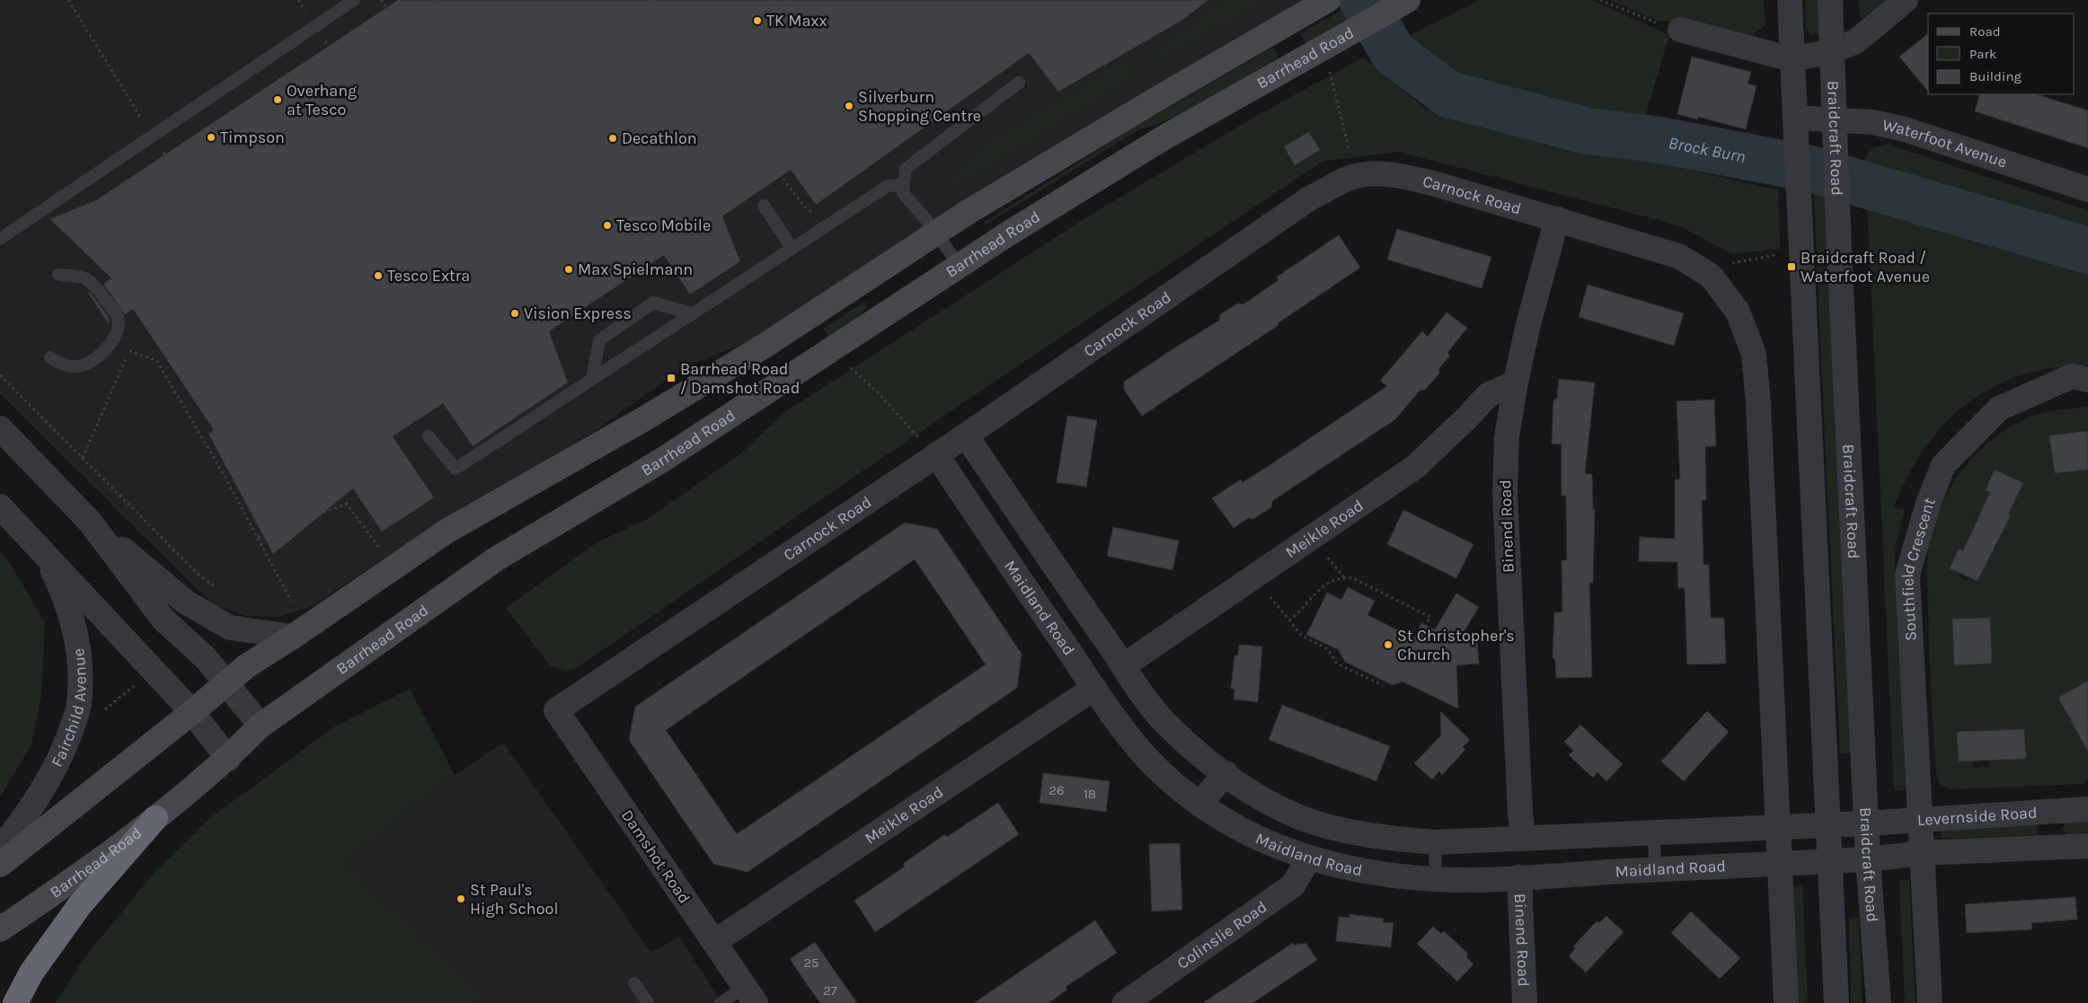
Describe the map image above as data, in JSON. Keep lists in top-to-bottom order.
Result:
{
  "streets": {
    "main road": ["Barrhead Road"],
    "street": [
      "Braidcraft Road",
      "Waterfoot Avenue",
      "Carnock Road",
      "Binend Road",
      "Meikle Road",
      "Southfield Crescent",
      "Maidland Road",
      "Fairchild Avenue",
      "Levernside Road",
      "Damshot Road",
      "Colinslie Road"
    ]
  },
  "crossings": [
    ["Barrhead Road", "Fairchild Avenue"],
    ["Braidcraft Road", "Waterfoot Avenue"],
    ["Braidcraft Road", "Maidland Road"],
    ["Braidcraft Road", "Levernside Road"],
    ["Carnock Road", "Binend Road"],
    ["Carnock Road", "Maidland Road"],
    ["Carnock Road", "Damshot Road"],
    ["Binend Road", "Meikle Road"],
    ["Binend Road", "Maidland Road"],
    ["Meikle Road", "Maidland Road"],
    ["Meikle Road", "Damshot Road"],
    ["Southfield Crescent", "Levernside Road"],
    ["Maidland Road", "Levernside Road"],
    ["Maidland Road", "Colinslie Road"]
  ],
  "water": ["Brock Burn"],
  "places": {
    "other": [
      "TK Maxx",
      "Overhang at Tesco",
      "Silverburn Shopping Centre",
      "Timpson",
      "Decathlon",
      "Tesco Mobile",
      "Max Spielmann",
      "Tesco Extra",
      "Vision Express",
      "St Christopher's Church",
      "St Paul's High School"
    ],
    "transit": ["Braidcraft Road / Waterfoot Avenue", "Barrhead Road / Damshot Road"]
  },
  "house_numbers": [
    "26",
    "18",
    "25",
    "27"
  ],
  "legend": ["Road", "Park", "Building"]
}
